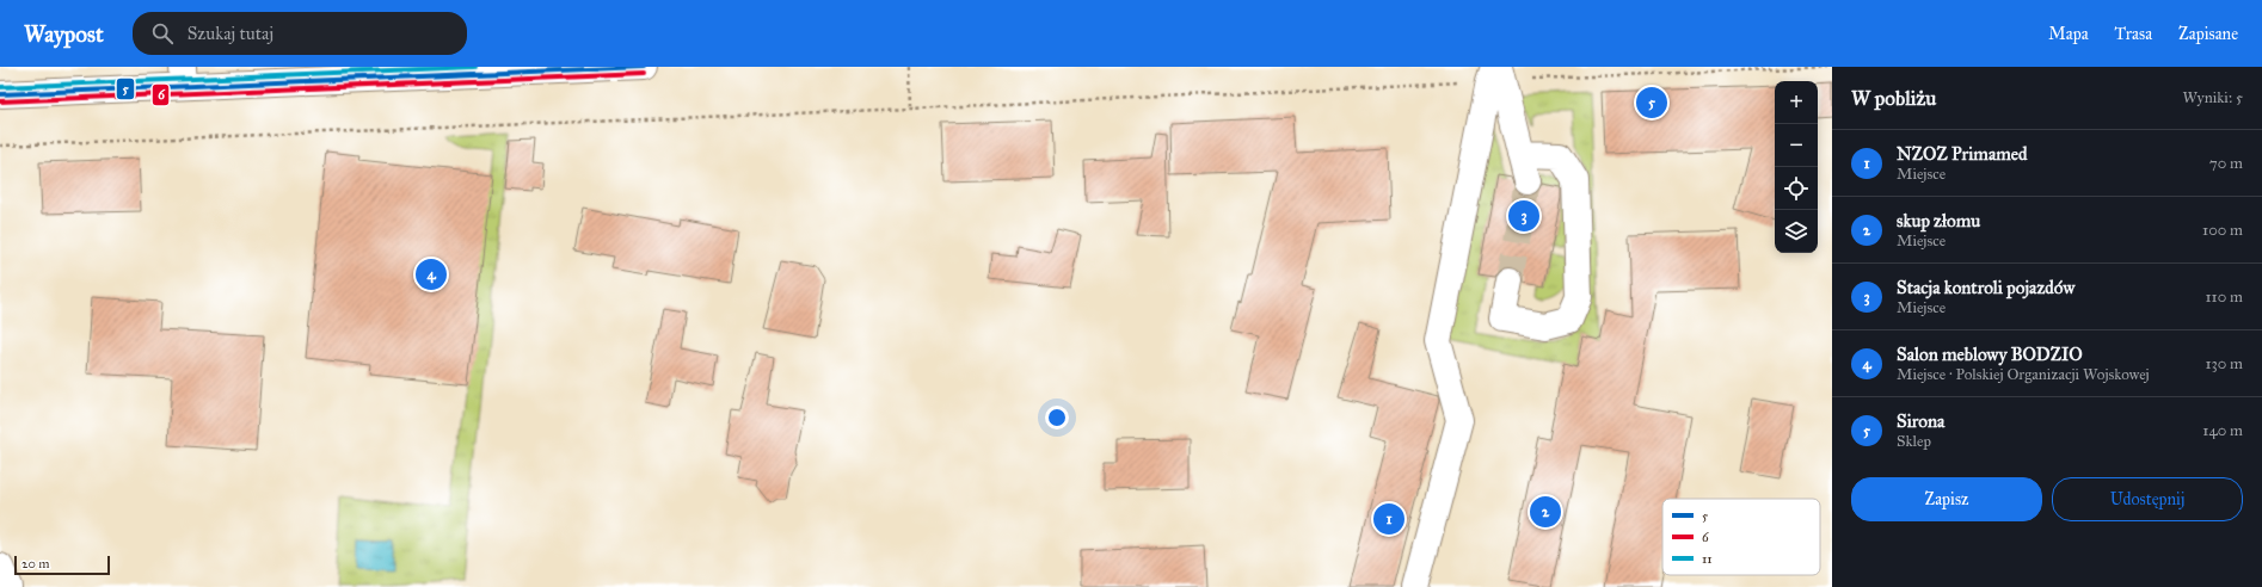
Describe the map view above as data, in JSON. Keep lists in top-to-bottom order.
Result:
{
  "lines": ["transit line 5", "transit line 11", "transit line 6"],
  "legend": ["5", "6", "11"],
  "scale_bar": "20 m",
  "page": {
    "header": "Waypost",
    "search": "Szukaj tutaj",
    "nav": ["Mapa", "Trasa", "Zapisane"],
    "heading": ["W pobliżu", "Wyniki: 5"],
    "map_buttons": ["+", "−"],
    "pins": [
      "5",
      "3",
      "4",
      "2",
      "1"
    ],
    "list": [
      {
        "mark": "1",
        "name": "NZOZ Primamed",
        "note": "Miejsce",
        "value": "70 m"
      },
      {
        "mark": "2",
        "name": "skup złomu",
        "note": "Miejsce",
        "value": "100 m"
      },
      {
        "mark": "3",
        "name": "Stacja kontroli pojazdów",
        "note": "Miejsce",
        "value": "110 m"
      },
      {
        "mark": "4",
        "name": "Salon meblowy BODZIO",
        "note": "Miejsce · Polskiej Organizacji Wojskowej",
        "value": "130 m"
      },
      {
        "mark": "5",
        "name": "Sirona",
        "note": "Sklep",
        "value": "140 m"
      }
    ],
    "buttons": ["Zapisz", "Udostępnij"],
    "scale": "20 m"
  }
}
